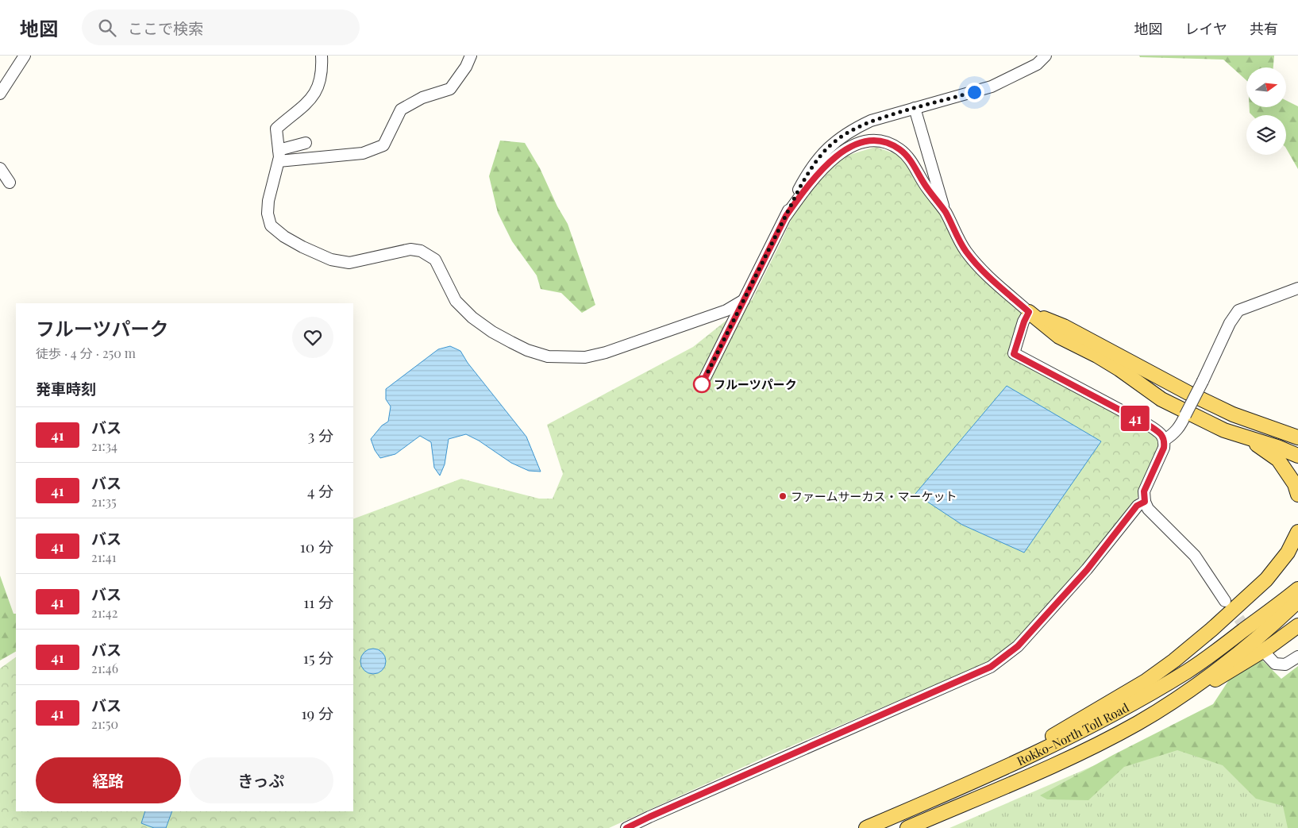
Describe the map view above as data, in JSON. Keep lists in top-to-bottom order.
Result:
{
  "streets": {
    "main road": ["Rokko-North Toll Road"]
  },
  "places": ["フルーツパーク", "ファームサーカス・マーケット"],
  "lines": ["bus line 41"],
  "north": "right",
  "page": {
    "header": "地図",
    "search": "ここで検索",
    "nav": ["地図", "レイヤ", "共有"],
    "on_map": "41",
    "heading": [
      ["フルーツパーク", "徒歩 · 4 分 · 250 m"],
      "発車時刻"
    ],
    "list": [
      {
        "mark": "41",
        "name": "バス",
        "note": "21:34",
        "value": "3 分"
      },
      {
        "mark": "41",
        "name": "バス",
        "note": "21:35",
        "value": "4 分"
      },
      {
        "mark": "41",
        "name": "バス",
        "note": "21:41",
        "value": "10 分"
      },
      {
        "mark": "41",
        "name": "バス",
        "note": "21:42",
        "value": "11 分"
      },
      {
        "mark": "41",
        "name": "バス",
        "note": "21:46",
        "value": "15 分"
      },
      {
        "mark": "41",
        "name": "バス",
        "note": "21:50",
        "value": "19 分"
      }
    ],
    "buttons": ["経路", "きっぷ"]
  }
}
